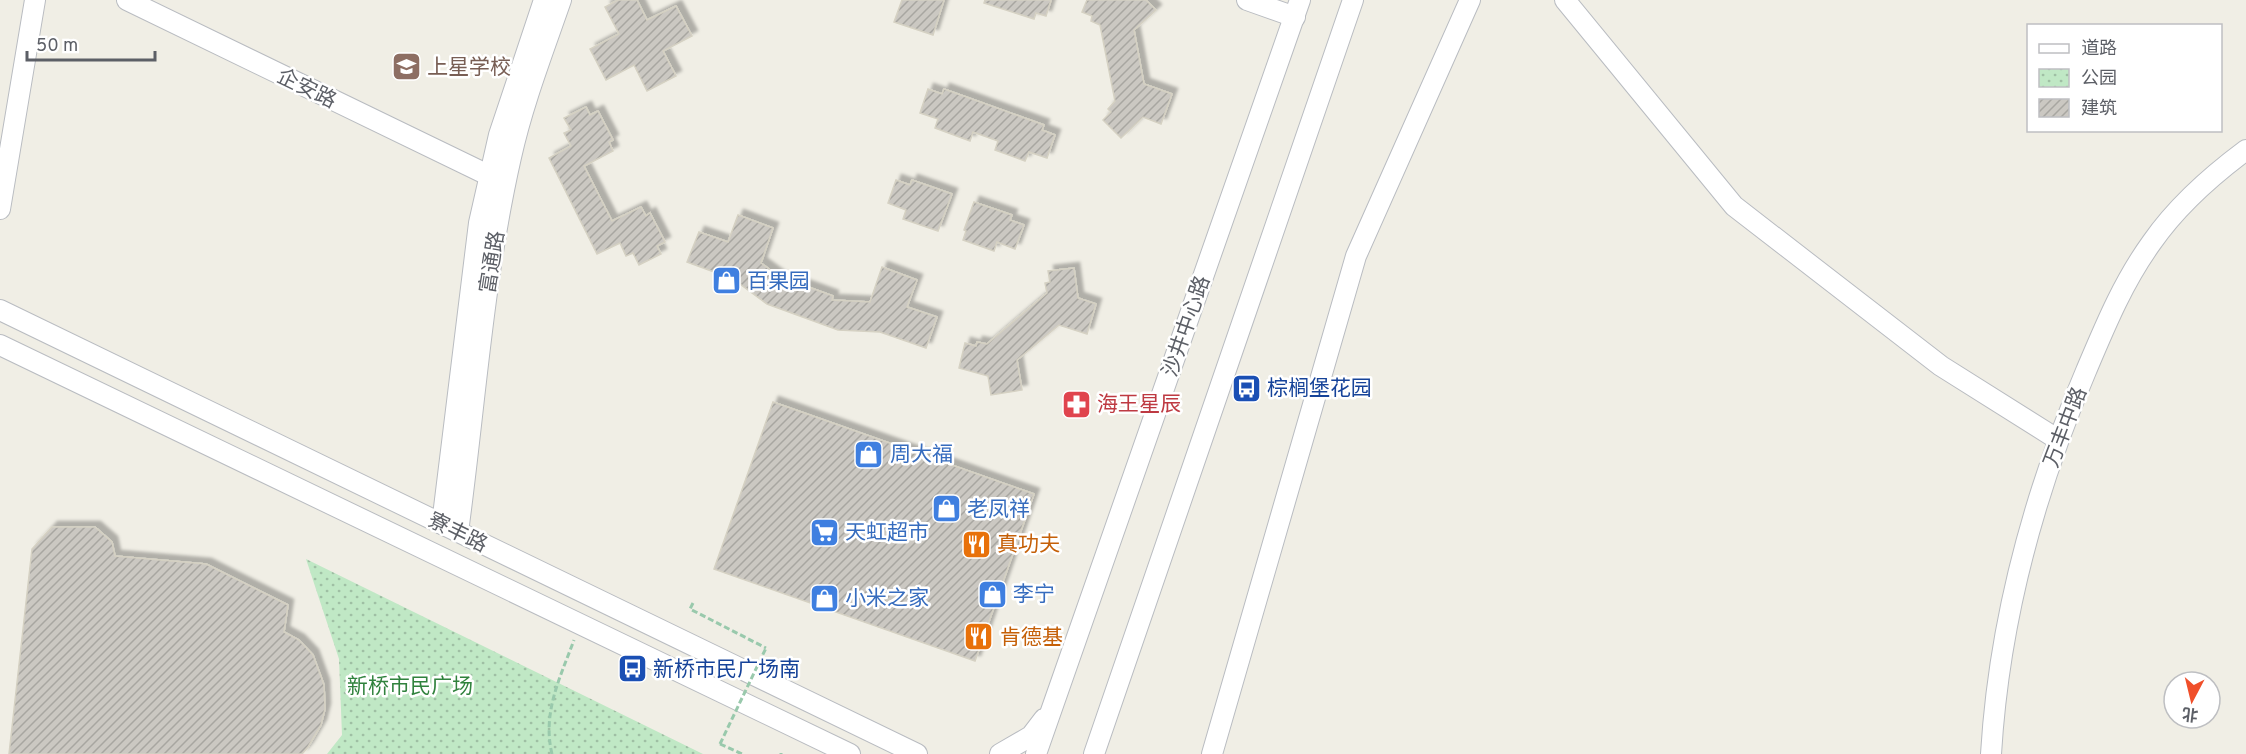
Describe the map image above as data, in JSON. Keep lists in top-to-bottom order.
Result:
{
  "streets": {
    "street": [
      "企安路",
      "富通路",
      "沙井中心路",
      "万丰中路",
      "寮丰路"
    ]
  },
  "crossings": [
    ["企安路", "富通路"],
    ["富通路", "寮丰路"]
  ],
  "parks": ["新桥市民广场"],
  "places": {
    "school or university": ["上星学校"],
    "shop": [
      "百果园",
      "周大福",
      "老凤祥",
      "李宁",
      "小米之家"
    ],
    "bus stop": ["棕榈堡花园", "新桥市民广场南"],
    "pharmacy": ["海王星辰"],
    "supermarket": ["天虹超市"],
    "restaurant": ["真功夫", "肯德基"]
  },
  "legend": ["道路", "公园", "建筑"],
  "scale_bar": "50 m",
  "north": "bottom"
}
